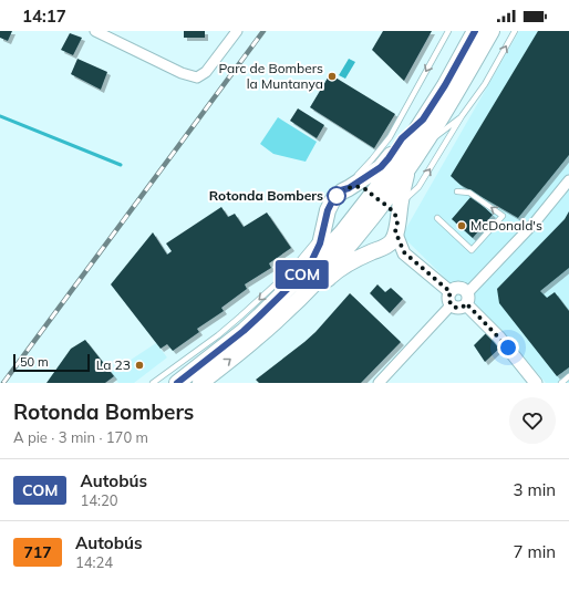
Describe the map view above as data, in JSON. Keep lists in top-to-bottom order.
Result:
{
  "places": [
    "Parc de Bombers la Muntanya",
    "Rotonda Bombers",
    "McDonald's",
    "La 23"
  ],
  "lines": ["bus line COM"],
  "scale_bar": "50 m",
  "page": {
    "status": "14:17",
    "on_map": "COM",
    "scale": "50 m",
    "heading": ["Rotonda Bombers", "A pie · 3 min · 170 m"],
    "list": [
      {
        "mark": "COM",
        "name": "Autobús",
        "note": "14:20",
        "value": "3 min"
      },
      {
        "mark": "717",
        "name": "Autobús",
        "note": "14:24",
        "value": "7 min"
      }
    ]
  }
}
